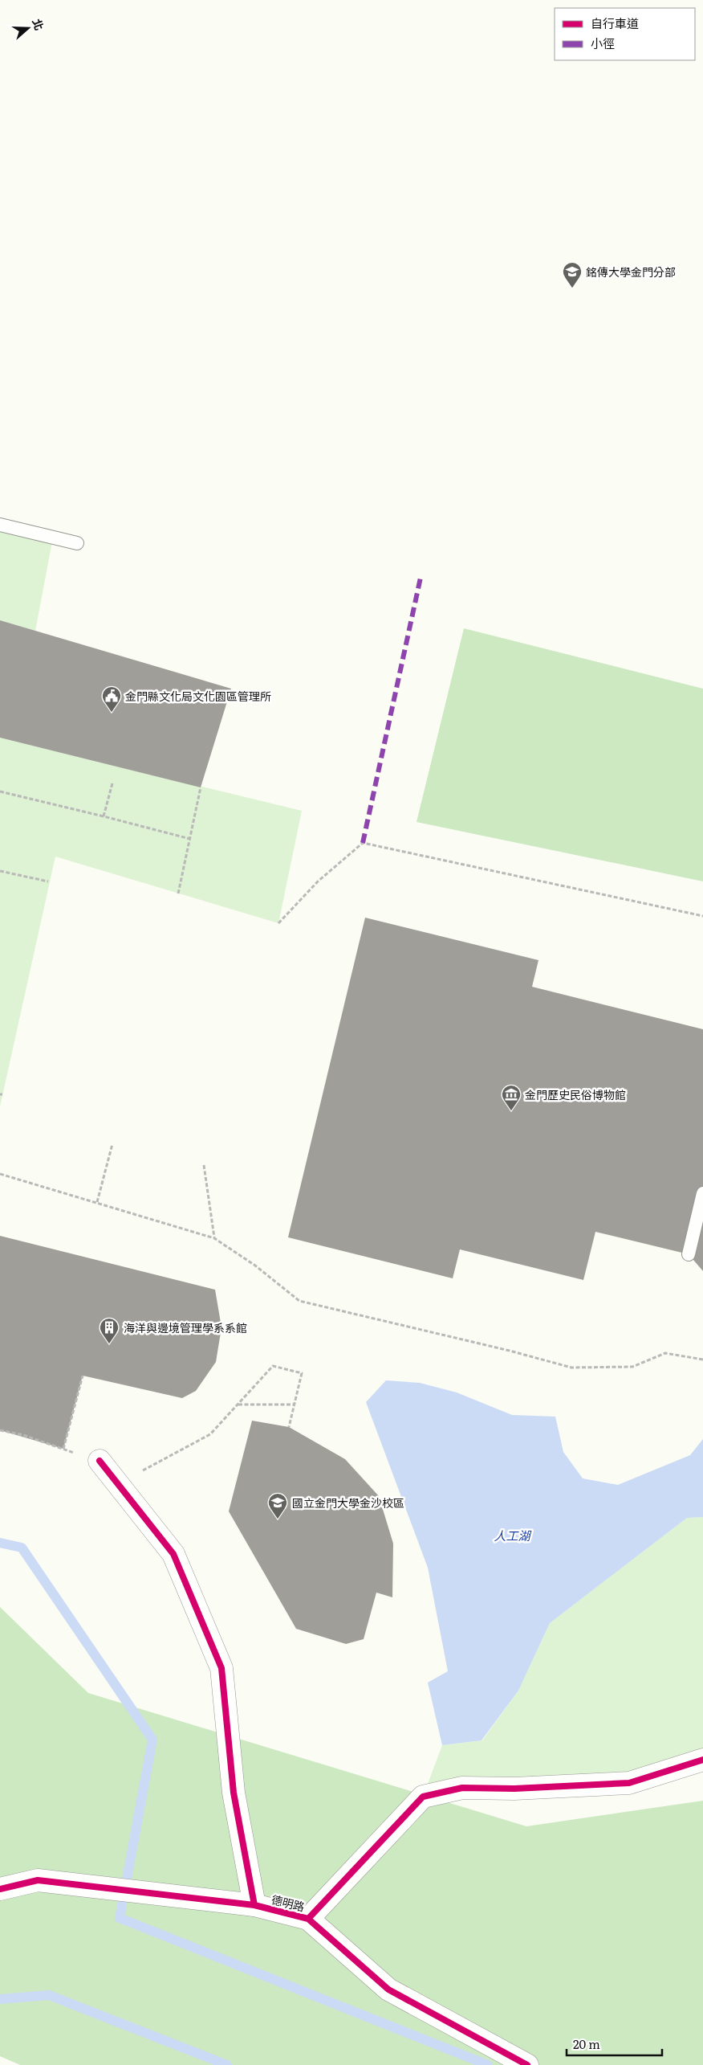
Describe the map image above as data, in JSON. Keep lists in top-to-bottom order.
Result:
{
  "streets": {
    "street": ["德明路"]
  },
  "water": ["人工湖"],
  "places": {
    "school or university": ["銘傳大學金門分部", "國立金門大學金沙校區"],
    "public building": ["金門縣文化局文化園區管理所"],
    "museum": ["金門歷史民俗博物館"],
    "building": ["海洋與邊境管理學系系館"]
  },
  "legend": ["自行車道", "小徑"],
  "scale_bar": "20 m",
  "north": "right"
}
